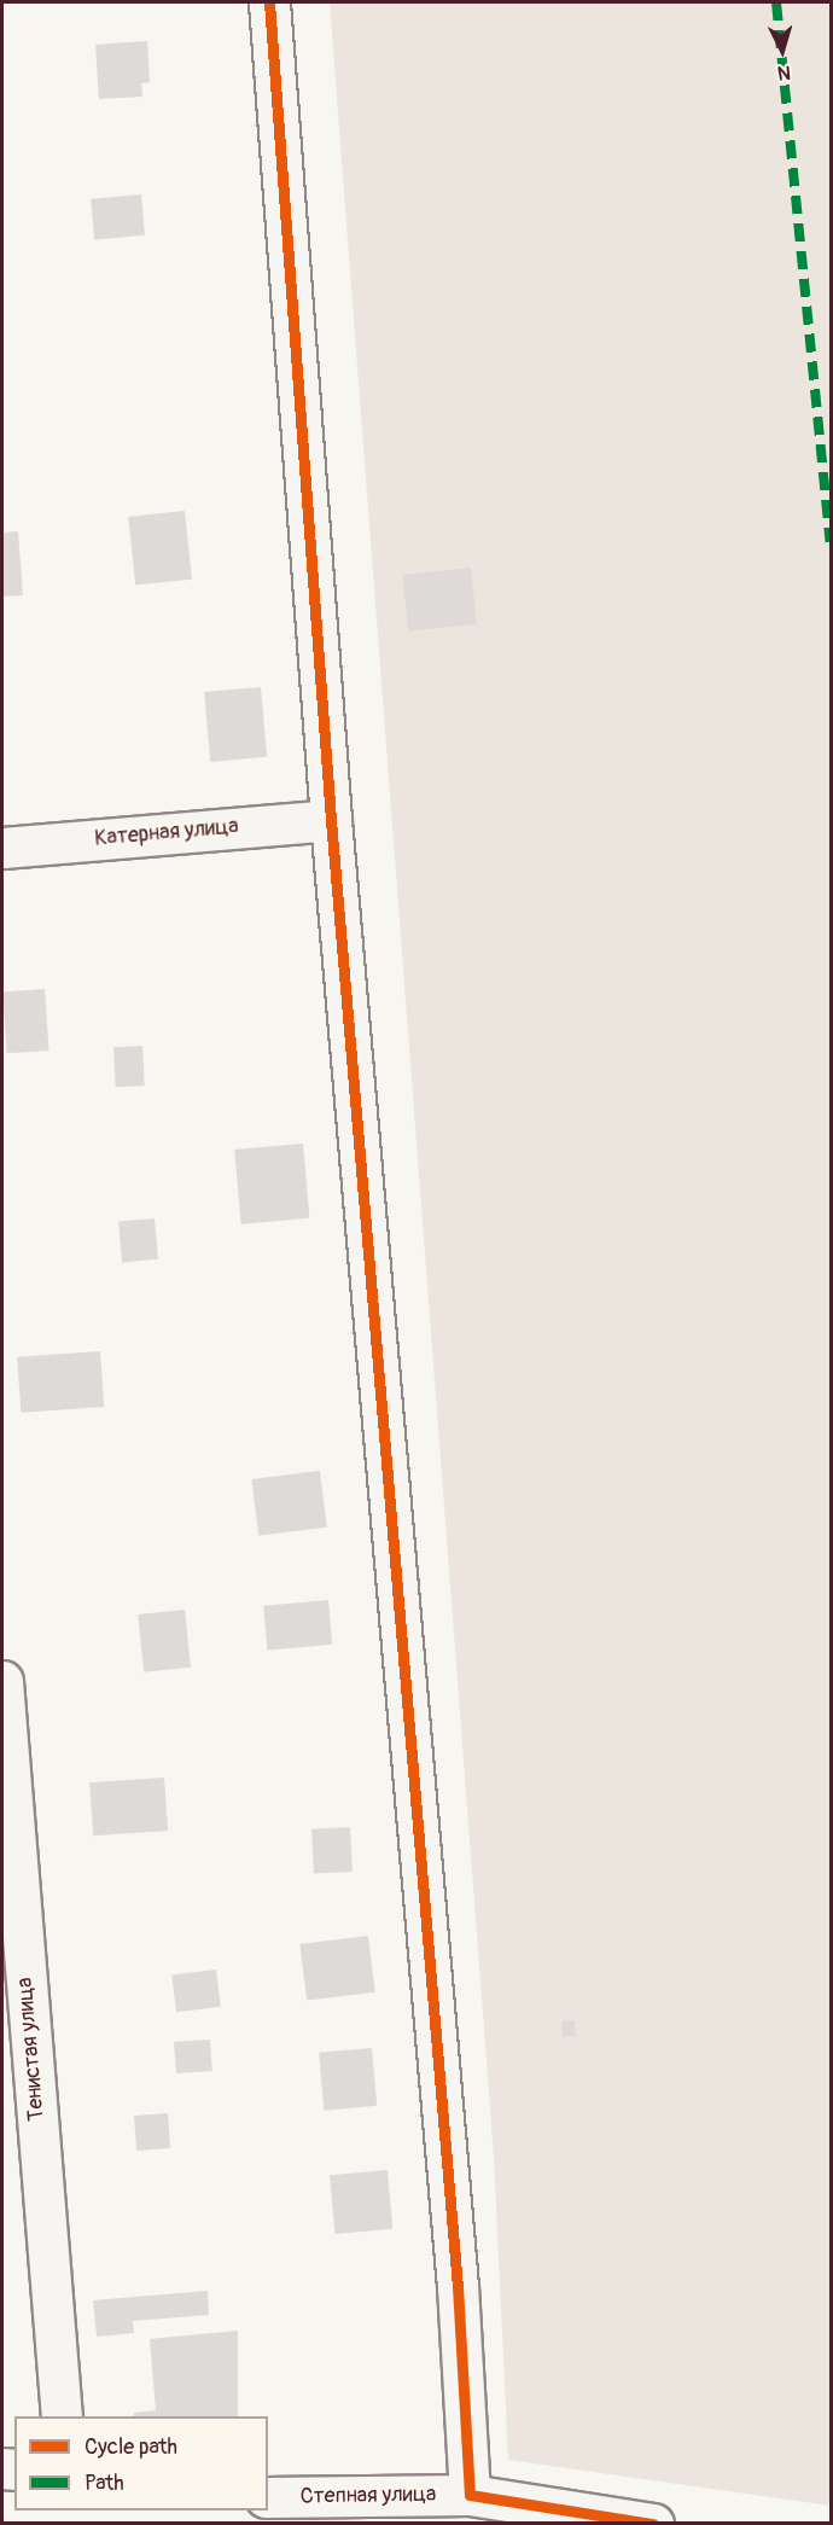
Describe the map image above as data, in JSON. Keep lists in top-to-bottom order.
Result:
{
  "streets": {
    "street": ["Катерная улица", "Тенистая улица", "Степная улица"]
  },
  "legend": ["Cycle path", "Path"],
  "north": "bottom"
}
